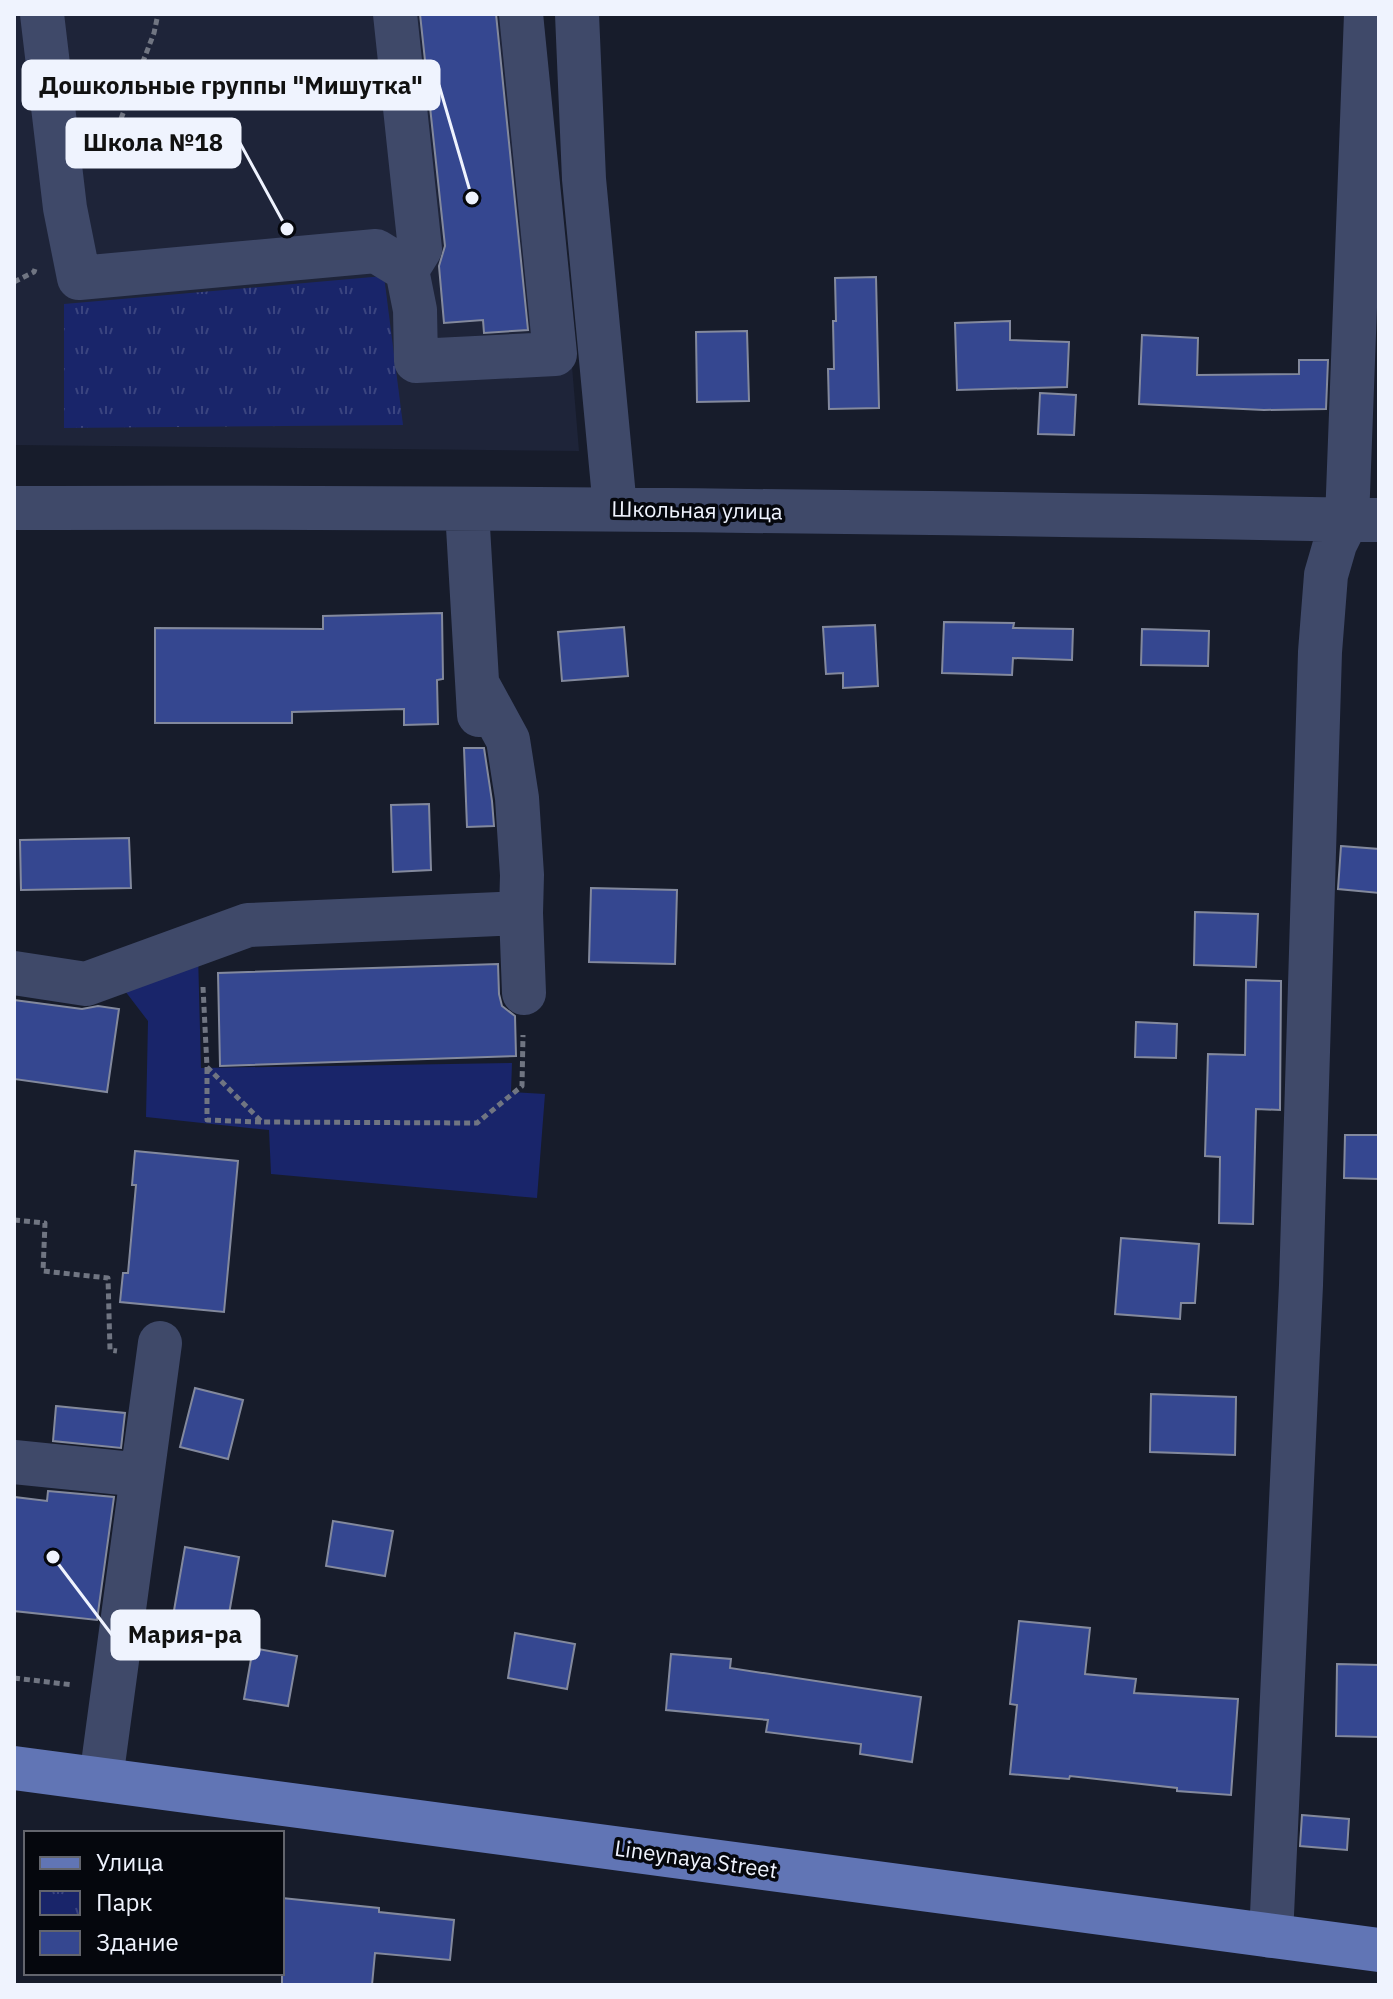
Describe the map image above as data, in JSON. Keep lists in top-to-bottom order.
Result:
{
  "streets": {
    "main road": ["Lineynaya Street"],
    "street": ["Школьная улица"]
  },
  "places": ["Дошкольные группы \"Мишутка\"", "Школа №18", "Мария-ра"],
  "legend": ["Улица", "Парк", "Здание"]
}
